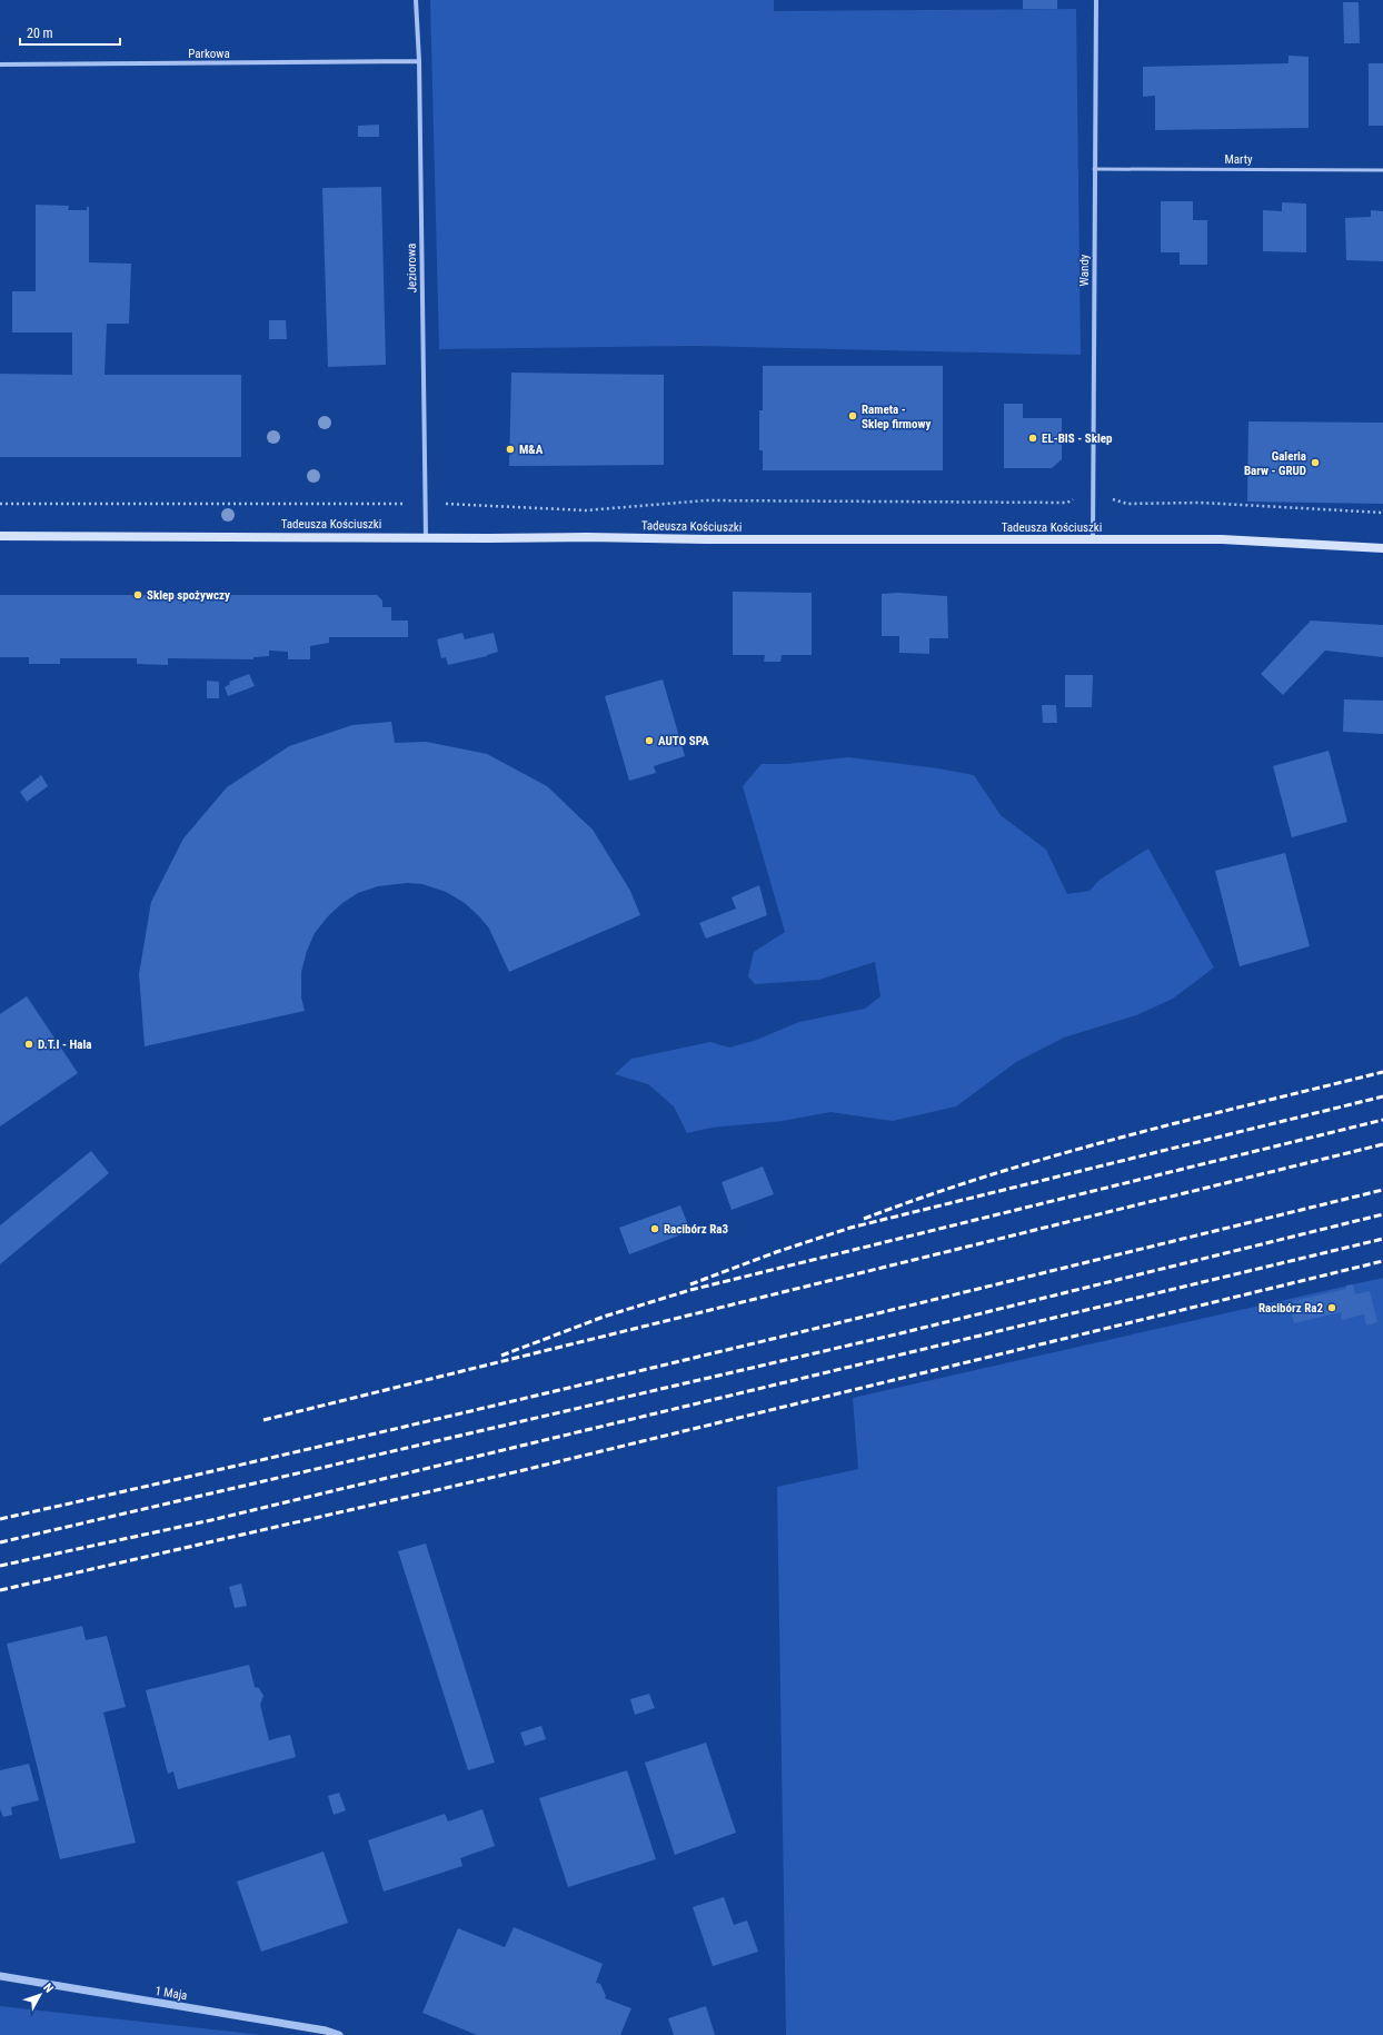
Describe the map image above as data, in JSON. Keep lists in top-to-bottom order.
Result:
{
  "streets": {
    "main road": ["Tadeusza Kościuszki"],
    "street": [
      "Parkowa",
      "Jeziorowa",
      "Wandy",
      "1 Maja"
    ],
    "lane": ["Marty"]
  },
  "crossings": [
    ["Parkowa", "Jeziorowa"],
    ["Marty", "Wandy"],
    ["Jeziorowa", "Tadeusza Kościuszki"],
    ["Wandy", "Tadeusza Kościuszki"]
  ],
  "places": [
    "Rameta - Sklep firmowy",
    "EL-BIS - Sklep",
    "M&A",
    "Galeria Barw - GRUD",
    "Sklep spożywczy",
    "AUTO SPA",
    "D.T.I - Hala",
    "Racibórz Ra3",
    "Racibórz Ra2"
  ],
  "scale_bar": "20 m",
  "north": "top right"
}
